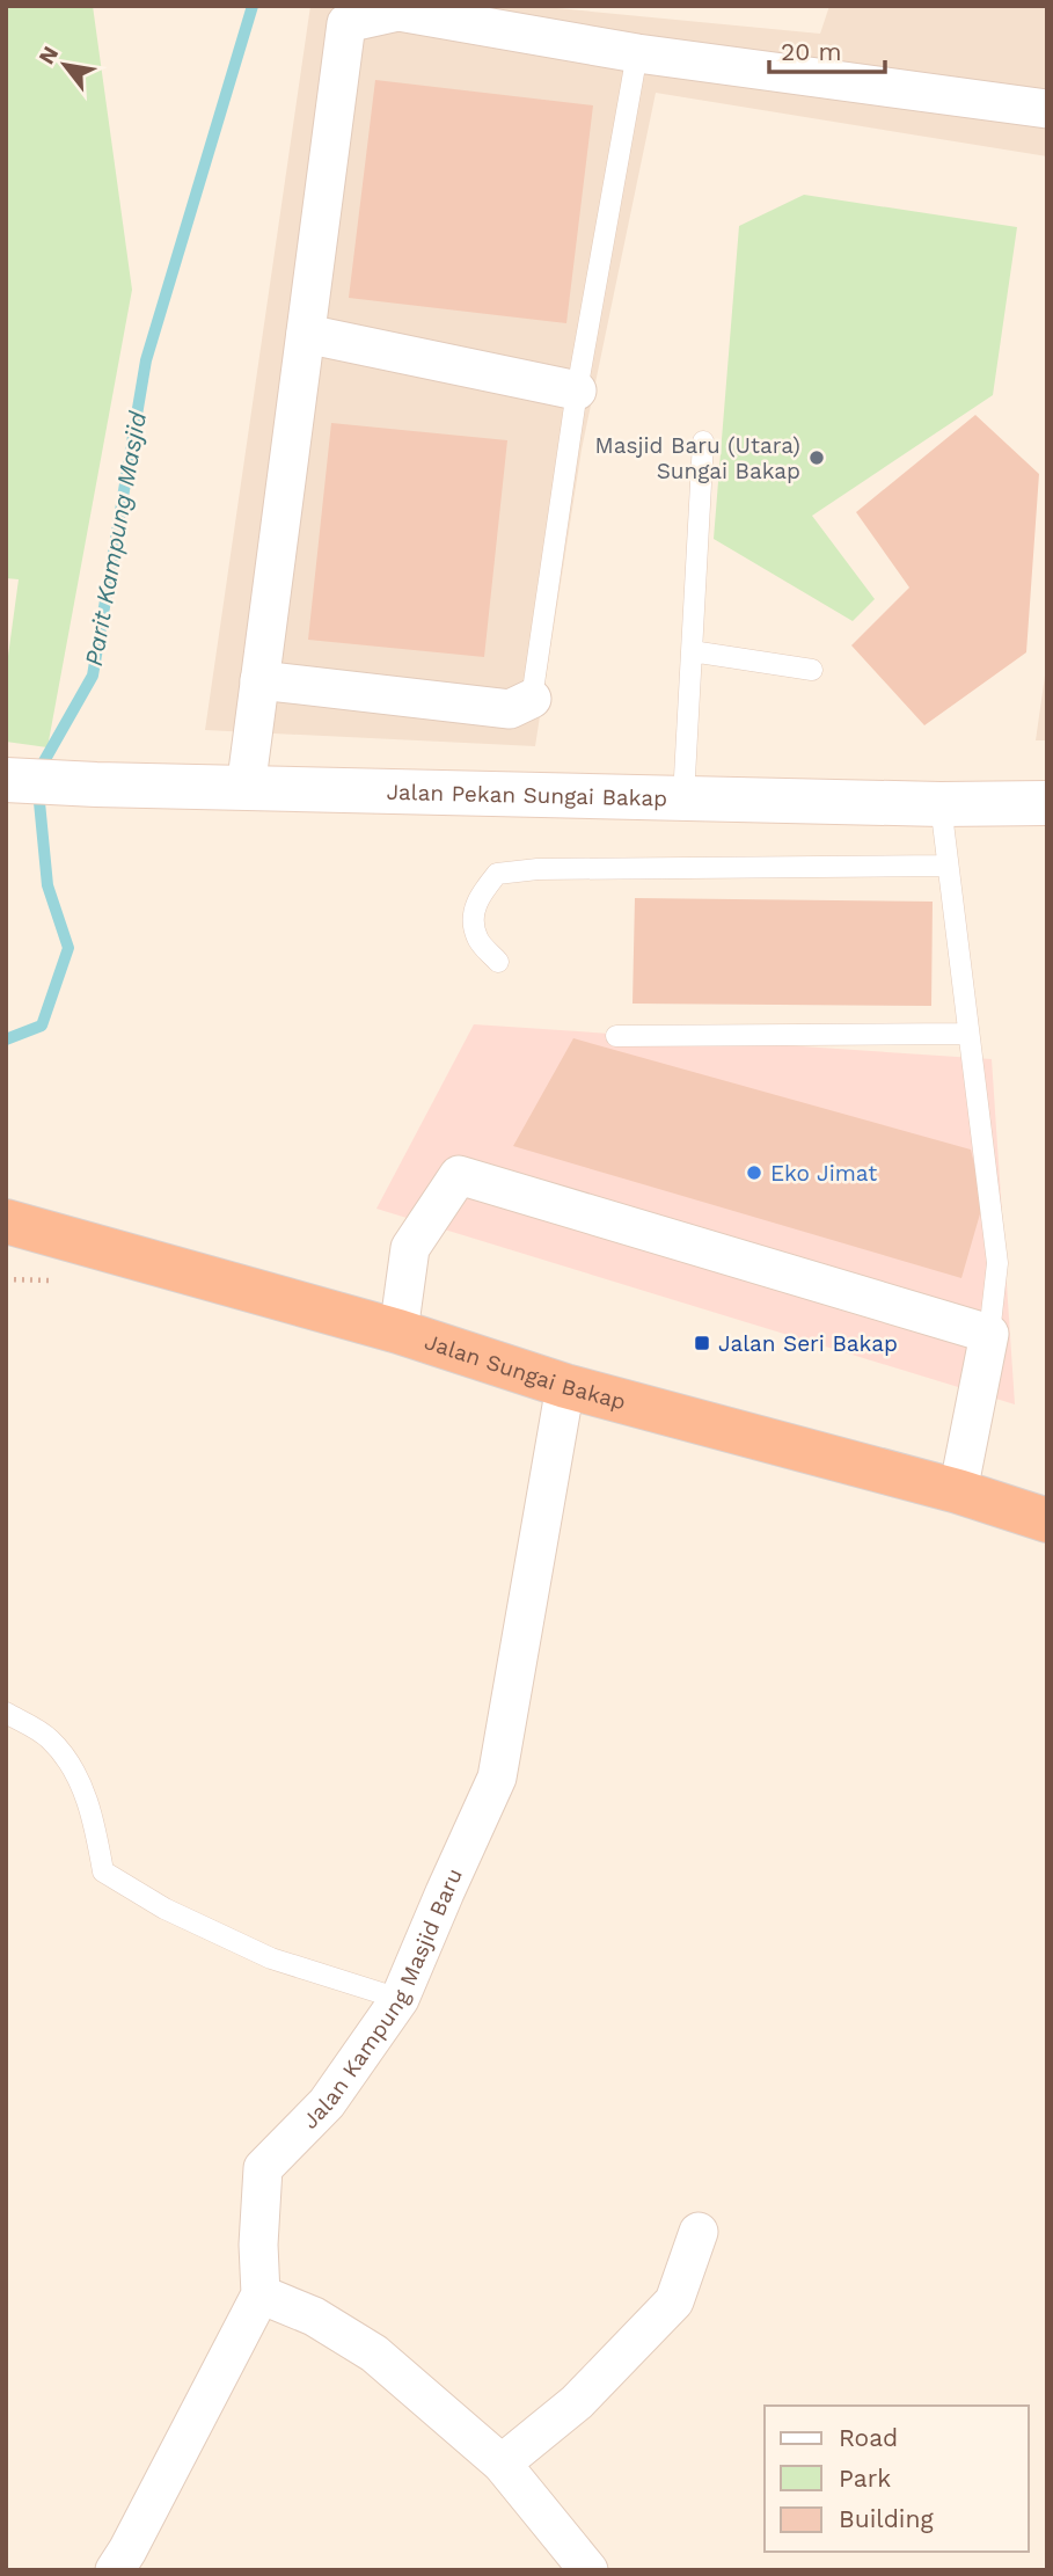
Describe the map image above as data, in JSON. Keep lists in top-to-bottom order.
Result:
{
  "streets": {
    "highway": ["Jalan Sungai Bakap"],
    "main road": ["Jalan Pekan Sungai Bakap"],
    "street": ["Jalan Kampung Masjid Baru"]
  },
  "crossings": [
    ["Jalan Sungai Bakap", "Jalan Kampung Masjid Baru"]
  ],
  "water": ["Parit Kampung Masjid"],
  "places": {
    "other": ["Masjid Baru (Utara) Sungai Bakap", "Eko Jimat"],
    "transit": ["Jalan Seri Bakap"]
  },
  "legend": ["Road", "Park", "Building"],
  "scale_bar": "20 m",
  "north": "top left"
}
